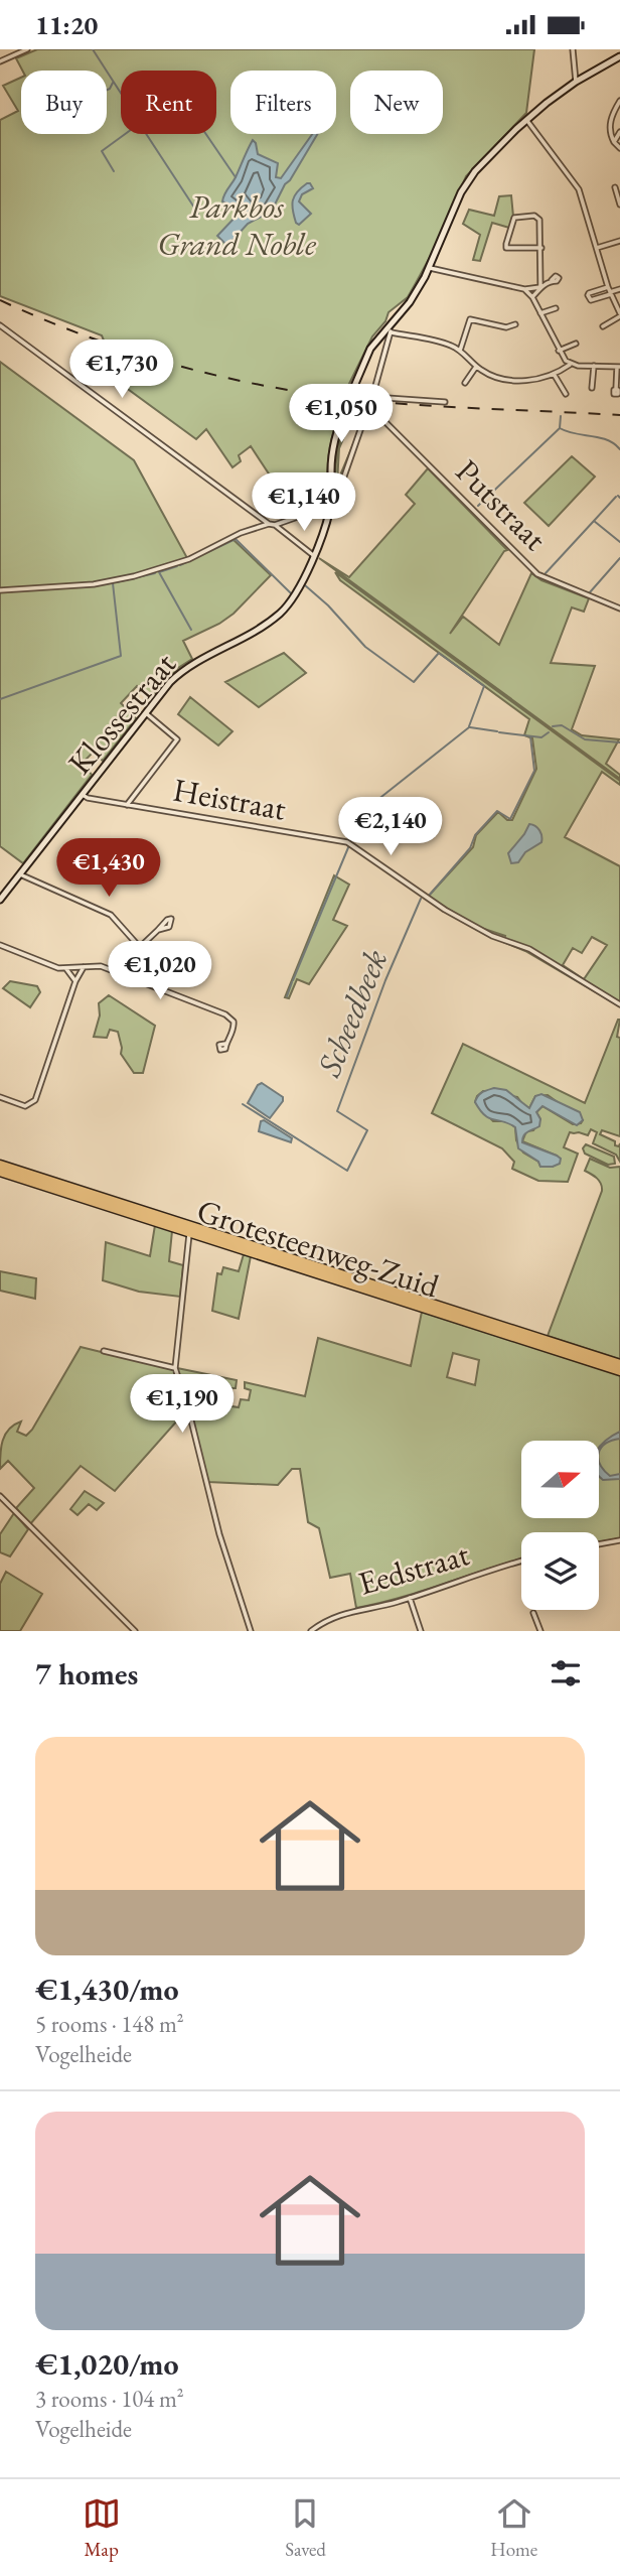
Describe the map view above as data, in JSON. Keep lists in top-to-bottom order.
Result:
{
  "streets": {
    "highway": ["Grotesteenweg-Zuid"],
    "street": [
      "Putstraat",
      "Klossestraat",
      "Heistraat",
      "Eedstraat"
    ]
  },
  "crossings": [
    ["Klossestraat", "Heistraat"]
  ],
  "water": ["Scheedbeek"],
  "parks": ["Parkbos Grand Noble"],
  "north": "right",
  "page": {
    "status": "11:20",
    "chip": [
      "Buy",
      "Rent",
      "Filters",
      "New"
    ],
    "price": [
      "€1,730",
      "€1,050",
      "€1,140",
      "€2,140",
      "€1,430",
      "€1,020",
      "€1,190"
    ],
    "heading": "7 homes",
    "list": [
      {
        "name": "€1,430/mo",
        "note": "5 rooms · 148 m² · Vogelheide"
      },
      {
        "name": "€1,020/mo",
        "note": "3 rooms · 104 m² · Vogelheide"
      }
    ],
    "tabs": ["Map", "Saved", "Home"]
  }
}
